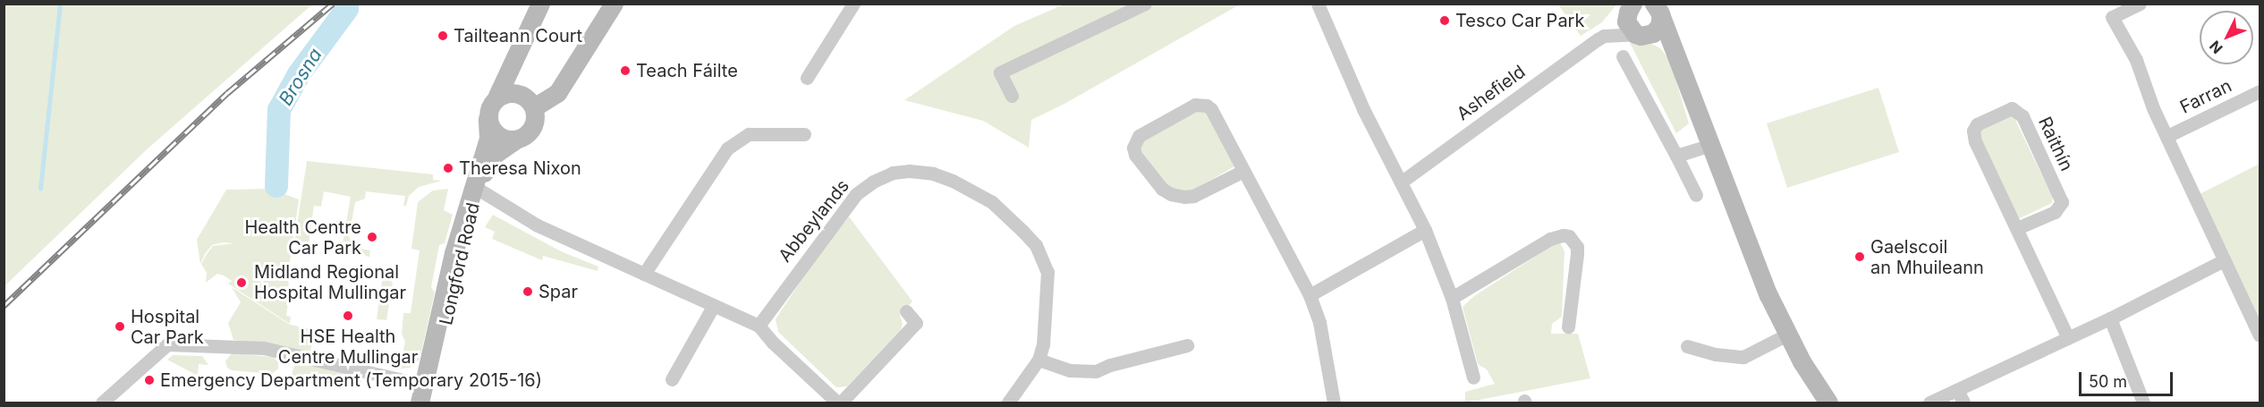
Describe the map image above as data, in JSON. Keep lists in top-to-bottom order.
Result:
{
  "streets": {
    "street": [
      "Ashefield",
      "Farran",
      "Raithín",
      "Abbeylands",
      "Longford Road"
    ]
  },
  "water": ["Brosna"],
  "places": [
    "Tesco Car Park",
    "Tailteann Court",
    "Teach Fáilte",
    "Theresa Nixon",
    "Health Centre Car Park",
    "Gaelscoil an Mhuileann",
    "Midland Regional Hospital Mullingar",
    "Spar",
    "HSE Health Centre Mullingar",
    "Hospital Car Park",
    "Emergency Department (Temporary 2015-16)"
  ],
  "scale_bar": "50 m",
  "north": "bottom left"
}
